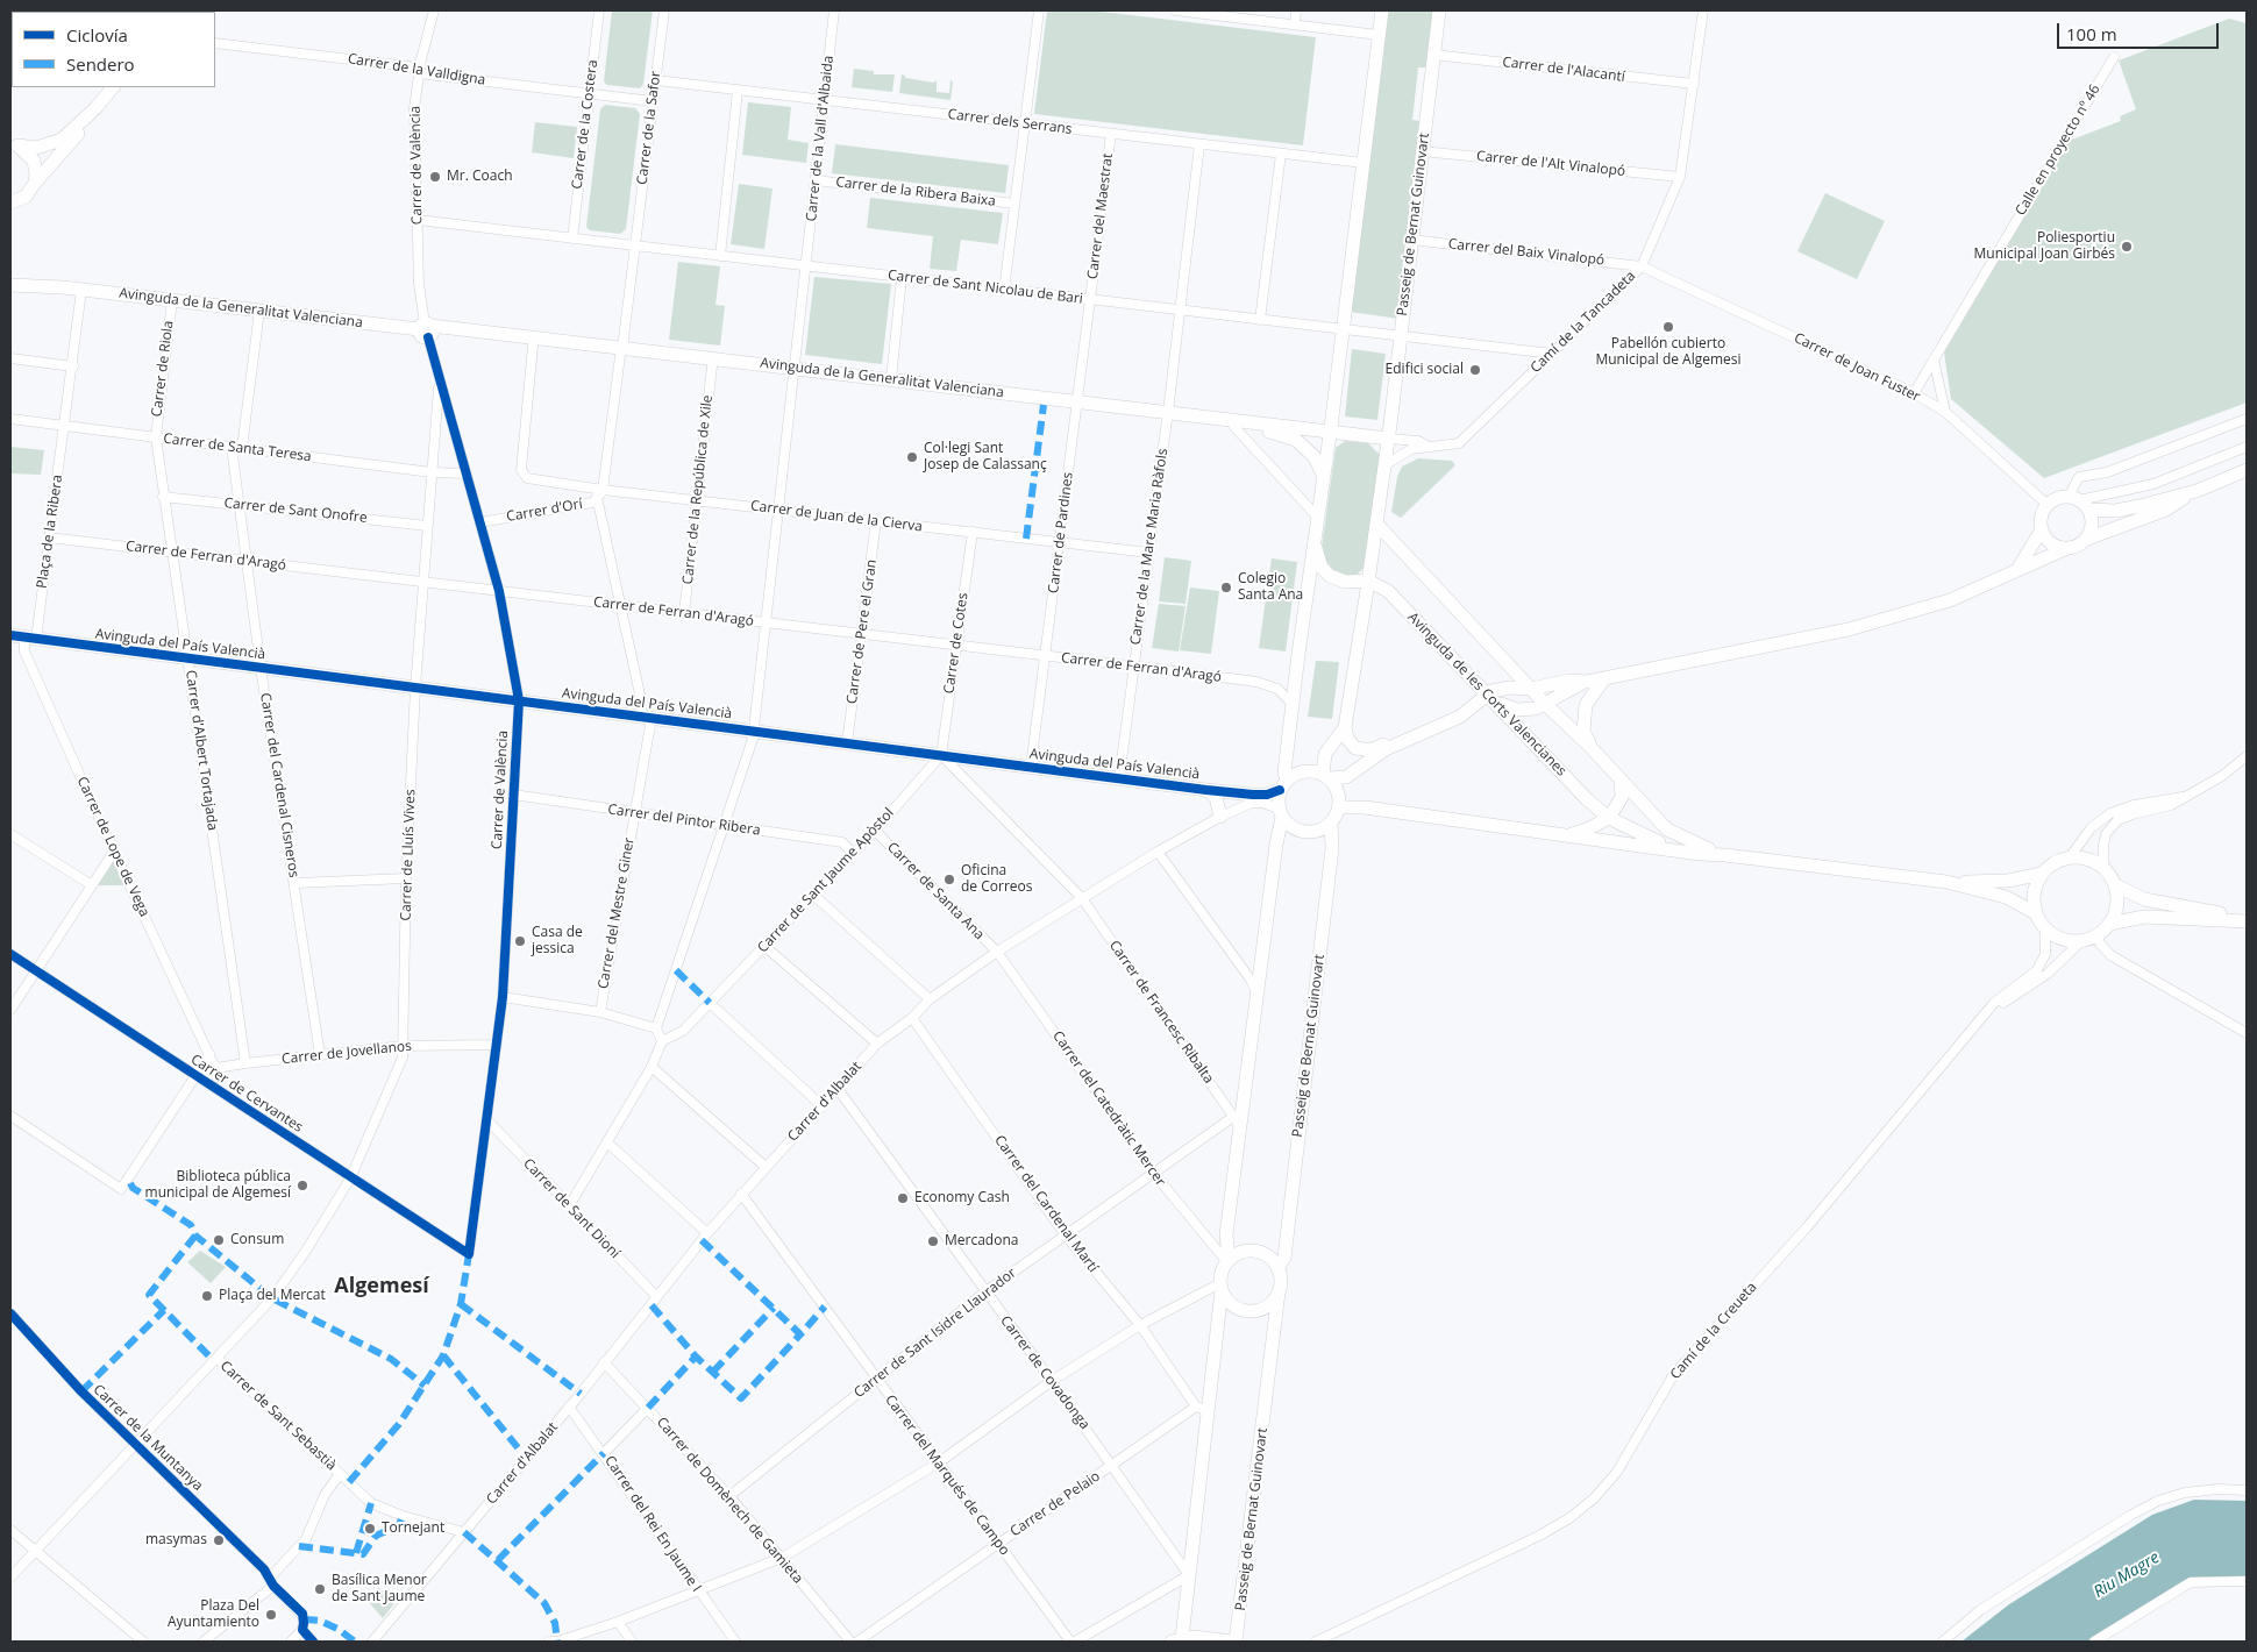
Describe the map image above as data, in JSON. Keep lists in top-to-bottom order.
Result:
{
  "streets": {
    "street": [
      "Carrer de la Valldigna",
      "Carrer de l'Alacantí",
      "Carrer dels Serrans",
      "Carrer de la Costera",
      "Carrer de la Safor",
      "Carrer de la Vall d'Albaida",
      "Calle en proyecto nº 46",
      "Carrer de l'Alt Vinalopó",
      "Carrer de València",
      "Carrer de la Ribera Baixa",
      "Carrer del Maestrat",
      "Passeig de Bernat Guinovart",
      "Carrer del Baix Vinalopó",
      "Carrer de Sant Nicolau de Bari",
      "Avinguda de la Generalitat Valenciana",
      "Camí de la Tancadeta",
      "Carrer de Joan Fuster",
      "Carrer de Riola",
      "Carrer de Santa Teresa",
      "Carrer de la República de Xile",
      "Carrer de Sant Onofre",
      "Carrer d'Orí",
      "Carrer de Juan de la Cierva",
      "Plaça de la Ribera",
      "Carrer de Pardines",
      "Carrer de la Mare Maria Ràfols",
      "Carrer de Ferran d'Aragó",
      "Carrer de Pere el Gran",
      "Carrer de Cotes",
      "Avinguda del País Valencià",
      "Avinguda de les Corts Valencianes",
      "Carrer d'Albert Tortajada",
      "Carrer del Cardenal Cisneros",
      "Carrer del Pintor Ribera",
      "Carrer de Lope de Vega",
      "Carrer de Lluís Vives",
      "Carrer de Sant Jaume Apòstol",
      "Carrer de Santa Ana",
      "Carrer del Mestre Giner",
      "Carrer de Francesc Ribalta",
      "Carrer de Jovellanos",
      "Carrer de Cervantes",
      "Carrer d'Albalat",
      "Carrer del Catedràtic Mercer",
      "Carrer del Cardenal Martí",
      "Carrer de Sant Dioní",
      "Camí de la Creueta",
      "Carrer de Sant Isidre Llaurador",
      "Carrer de Covadonga",
      "Carrer de Sant Sebastià",
      "Carrer de la Muntanya",
      "Carrer del Marqués de Campo",
      "Carrer de Domènech de Gamieta",
      "Carrer de Pelaio",
      "Carrer del Rei En Jaume I"
    ]
  },
  "crossings": [
    ["Carrer de la Valldigna", "Carrer de la Costera"],
    ["Carrer de la Valldigna", "Carrer de la Safor"],
    ["Carrer de la Valldigna", "Carrer de València"],
    ["Carrer de l'Alacantí", "Passeig de Bernat Guinovart"],
    ["Carrer de l'Alacantí", "Camí de la Tancadeta"],
    ["Carrer dels Serrans", "Carrer de la Safor"],
    ["Carrer dels Serrans", "Carrer de la Vall d'Albaida"],
    ["Carrer dels Serrans", "Carrer del Maestrat"],
    ["Carrer dels Serrans", "Carrer de la Mare Maria Ràfols"],
    ["Carrer de la Costera", "Carrer de Sant Nicolau de Bari"],
    ["Carrer de la Safor", "Carrer de Sant Nicolau de Bari"],
    ["Carrer de la Safor", "Avinguda de la Generalitat Valenciana"],
    ["Carrer de la Safor", "Carrer d'Orí"],
    ["Carrer de la Safor", "Carrer de Juan de la Cierva"],
    ["Carrer de la Safor", "Carrer del Mestre Giner"],
    ["Carrer de la Vall d'Albaida", "Carrer de la Ribera Baixa"],
    ["Carrer de la Vall d'Albaida", "Carrer de Sant Nicolau de Bari"],
    ["Carrer de la Vall d'Albaida", "Avinguda de la Generalitat Valenciana"],
    ["Carrer de la Vall d'Albaida", "Carrer de Juan de la Cierva"],
    ["Carrer de la Vall d'Albaida", "Carrer de Ferran d'Aragó"],
    ["Carrer de la Vall d'Albaida", "Avinguda del País Valencià"],
    ["Carrer de la Vall d'Albaida", "Carrer del Pintor Ribera"],
    ["Calle en proyecto nº 46", "Carrer de Joan Fuster"],
    ["Carrer de l'Alt Vinalopó", "Passeig de Bernat Guinovart"],
    ["Carrer de l'Alt Vinalopó", "Camí de la Tancadeta"],
    ["Carrer de València", "Carrer de Sant Nicolau de Bari"],
    ["Carrer de València", "Avinguda de la Generalitat Valenciana"],
    ["Carrer de València", "Carrer de Santa Teresa"],
    ["Carrer de València", "Carrer d'Orí"],
    ["Carrer de València", "Carrer de Ferran d'Aragó"],
    ["Carrer de València", "Avinguda del País Valencià"],
    ["Carrer de València", "Carrer del Pintor Ribera"],
    ["Carrer de València", "Carrer de Lluís Vives"],
    ["Carrer de València", "Carrer de Jovellanos"],
    ["Carrer de València", "Carrer de Cervantes"],
    ["Carrer de València", "Carrer de Sant Dioní"],
    ["Carrer del Maestrat", "Carrer de Sant Nicolau de Bari"],
    ["Carrer del Maestrat", "Carrer de Pardines"],
    ["Passeig de Bernat Guinovart", "Carrer del Baix Vinalopó"],
    ["Passeig de Bernat Guinovart", "Carrer de Sant Nicolau de Bari"],
    ["Passeig de Bernat Guinovart", "Camí de la Tancadeta"],
    ["Passeig de Bernat Guinovart", "Avinguda del País Valencià"],
    ["Passeig de Bernat Guinovart", "Avinguda de les Corts Valencianes"],
    ["Passeig de Bernat Guinovart", "Carrer d'Albalat"],
    ["Passeig de Bernat Guinovart", "Carrer del Catedràtic Mercer"],
    ["Carrer del Baix Vinalopó", "Camí de la Tancadeta"],
    ["Carrer del Baix Vinalopó", "Carrer de Joan Fuster"],
    ["Carrer de Sant Nicolau de Bari", "Camí de la Tancadeta"],
    ["Carrer de Sant Nicolau de Bari", "Carrer de Pardines"],
    ["Carrer de Sant Nicolau de Bari", "Carrer de la Mare Maria Ràfols"],
    ["Avinguda de la Generalitat Valenciana", "Carrer de Riola"],
    ["Avinguda de la Generalitat Valenciana", "Carrer de la República de Xile"],
    ["Avinguda de la Generalitat Valenciana", "Carrer de Juan de la Cierva"],
    ["Avinguda de la Generalitat Valenciana", "Plaça de la Ribera"],
    ["Avinguda de la Generalitat Valenciana", "Carrer de Pardines"],
    ["Avinguda de la Generalitat Valenciana", "Carrer de la Mare Maria Ràfols"],
    ["Camí de la Tancadeta", "Carrer de Joan Fuster"],
    ["Carrer de Riola", "Carrer de Santa Teresa"],
    ["Carrer de Riola", "Carrer d'Albert Tortajada"],
    ["Carrer de Santa Teresa", "Plaça de la Ribera"],
    ["Carrer de Santa Teresa", "Carrer d'Albert Tortajada"],
    ["Carrer de Santa Teresa", "Carrer del Cardenal Cisneros"],
    ["Carrer de Santa Teresa", "Carrer de Lluís Vives"],
    ["Carrer de la República de Xile", "Carrer de Juan de la Cierva"],
    ["Carrer de la República de Xile", "Carrer de Ferran d'Aragó"],
    ["Carrer de Sant Onofre", "Carrer d'Albert Tortajada"],
    ["Carrer de Sant Onofre", "Carrer del Cardenal Cisneros"],
    ["Carrer de Sant Onofre", "Carrer de Lluís Vives"],
    ["Carrer d'Orí", "Carrer de Juan de la Cierva"],
    ["Carrer d'Orí", "Carrer del Mestre Giner"],
    ["Carrer de Juan de la Cierva", "Carrer de Pardines"],
    ["Carrer de Juan de la Cierva", "Carrer de la Mare Maria Ràfols"],
    ["Carrer de Juan de la Cierva", "Carrer de Pere el Gran"],
    ["Carrer de Juan de la Cierva", "Carrer de Cotes"],
    ["Carrer de Juan de la Cierva", "Carrer del Mestre Giner"],
    ["Plaça de la Ribera", "Carrer de Ferran d'Aragó"],
    ["Plaça de la Ribera", "Avinguda del País Valencià"],
    ["Plaça de la Ribera", "Carrer de Lope de Vega"],
    ["Carrer de Pardines", "Carrer de Ferran d'Aragó"],
    ["Carrer de Pardines", "Avinguda del País Valencià"],
    ["Carrer de la Mare Maria Ràfols", "Carrer de Ferran d'Aragó"],
    ["Carrer de la Mare Maria Ràfols", "Avinguda del País Valencià"],
    ["Carrer de Ferran d'Aragó", "Carrer de Pere el Gran"],
    ["Carrer de Ferran d'Aragó", "Carrer de Cotes"],
    ["Carrer de Ferran d'Aragó", "Carrer d'Albert Tortajada"],
    ["Carrer de Ferran d'Aragó", "Carrer del Cardenal Cisneros"],
    ["Carrer de Ferran d'Aragó", "Carrer de Lluís Vives"],
    ["Carrer de Ferran d'Aragó", "Carrer del Mestre Giner"],
    ["Carrer de Pere el Gran", "Avinguda del País Valencià"],
    ["Carrer de Cotes", "Avinguda del País Valencià"],
    ["Carrer de Cotes", "Carrer de Sant Jaume Apòstol"],
    ["Carrer de Cotes", "Carrer de Francesc Ribalta"],
    ["Avinguda del País Valencià", "Carrer d'Albert Tortajada"],
    ["Avinguda del País Valencià", "Carrer del Cardenal Cisneros"],
    ["Avinguda del País Valencià", "Carrer de Lope de Vega"],
    ["Avinguda del País Valencià", "Carrer de Lluís Vives"],
    ["Avinguda del País Valencià", "Carrer de Sant Jaume Apòstol"],
    ["Avinguda del País Valencià", "Carrer del Mestre Giner"],
    ["Avinguda del País Valencià", "Carrer de Francesc Ribalta"],
    ["Avinguda del País Valencià", "Carrer d'Albalat"],
    ["Carrer d'Albert Tortajada", "Carrer de Jovellanos"],
    ["Carrer del Cardenal Cisneros", "Carrer de Jovellanos"],
    ["Carrer del Pintor Ribera", "Carrer de Sant Jaume Apòstol"],
    ["Carrer del Pintor Ribera", "Carrer del Mestre Giner"],
    ["Carrer de Lope de Vega", "Carrer de Jovellanos"],
    ["Carrer de Lluís Vives", "Carrer de Jovellanos"],
    ["Carrer de Lluís Vives", "Carrer de Cervantes"],
    ["Carrer de Lluís Vives", "Carrer de Sant Sebastià"],
    ["Carrer de Sant Jaume Apòstol", "Carrer de Santa Ana"],
    ["Carrer de Sant Jaume Apòstol", "Carrer de Francesc Ribalta"],
    ["Carrer de Santa Ana", "Carrer d'Albalat"],
    ["Carrer de Santa Ana", "Carrer del Catedràtic Mercer"],
    ["Carrer de Francesc Ribalta", "Carrer d'Albalat"],
    ["Carrer de Francesc Ribalta", "Carrer de Sant Isidre Llaurador"],
    ["Carrer d'Albalat", "Carrer del Catedràtic Mercer"],
    ["Carrer d'Albalat", "Carrer del Cardenal Martí"],
    ["Carrer d'Albalat", "Carrer de Sant Dioní"],
    ["Carrer d'Albalat", "Carrer de Covadonga"],
    ["Carrer d'Albalat", "Carrer de Sant Sebastià"],
    ["Carrer d'Albalat", "Carrer del Marqués de Campo"],
    ["Carrer d'Albalat", "Carrer de Domènech de Gamieta"],
    ["Carrer d'Albalat", "Carrer del Rei En Jaume I"],
    ["Carrer del Catedràtic Mercer", "Carrer de Sant Isidre Llaurador"],
    ["Carrer del Cardenal Martí", "Carrer de Sant Isidre Llaurador"],
    ["Carrer del Cardenal Martí", "Carrer de Pelaio"],
    ["Carrer de Sant Isidre Llaurador", "Carrer de Covadonga"],
    ["Carrer de Sant Isidre Llaurador", "Carrer del Marqués de Campo"],
    ["Carrer de Sant Isidre Llaurador", "Carrer de Domènech de Gamieta"],
    ["Carrer de Covadonga", "Carrer de Pelaio"],
    ["Carrer del Marqués de Campo", "Carrer de Pelaio"]
  ],
  "districts": ["Algemesí"],
  "water": ["Riu Magre"],
  "places": [
    "Mr. Coach",
    "Poliesportiu Municipal Joan Girbés",
    "Pabellón cubierto Municipal de Algemesi",
    "Edifici social",
    "Col·legi Sant Josep de Calassanç",
    "Colegio Santa Ana",
    "Oficina de Correos",
    "Casa de jessica",
    "Biblioteca pública municipal de Algemesí",
    "Economy Cash",
    "Consum",
    "Mercadona",
    "Plaça del Mercat",
    "Tornejant",
    "masymas",
    "Basílica Menor de Sant Jaume",
    "Plaza Del Ayuntamiento"
  ],
  "legend": ["Ciclovía", "Sendero"],
  "scale_bar": "100 m"
}
